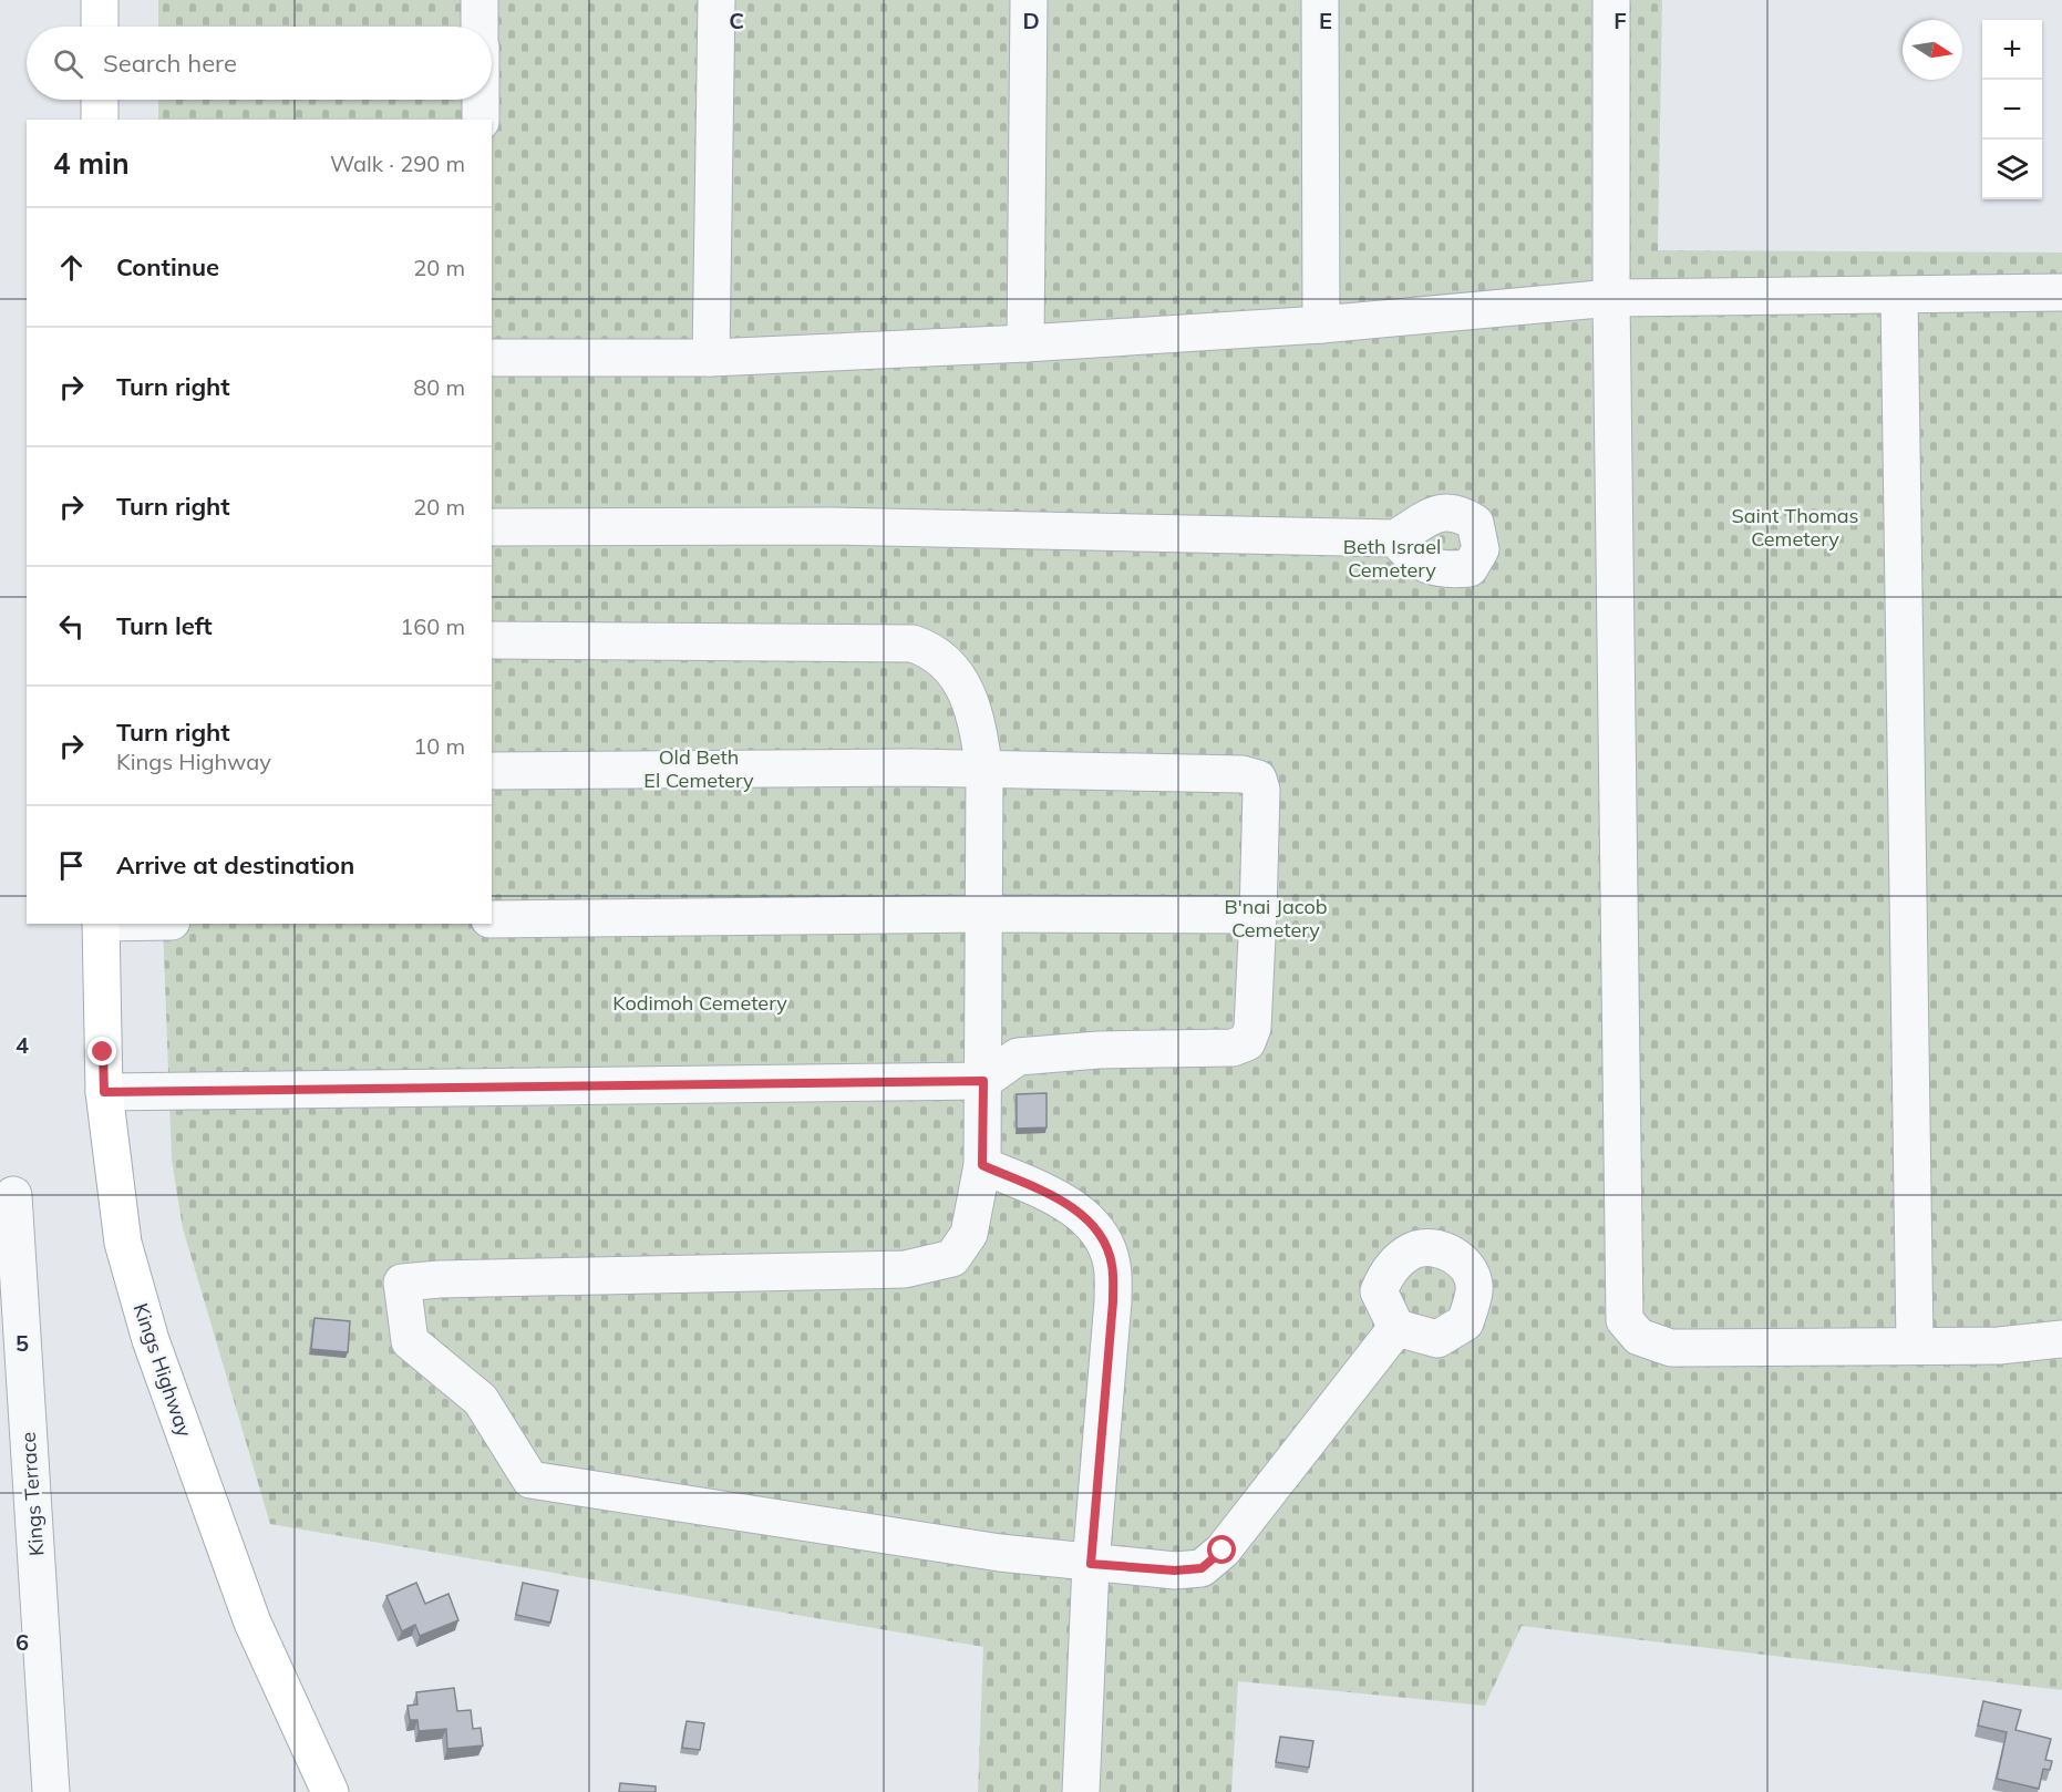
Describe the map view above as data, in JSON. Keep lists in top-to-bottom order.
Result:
{
  "streets": {
    "main road": ["Kings Highway"],
    "street": ["Kings Terrace"]
  },
  "parks": [
    "Saint Thomas Cemetery",
    "Beth Israel Cemetery",
    "Old Beth El Cemetery",
    "B'nai Jacob Cemetery",
    "Kodimoh Cemetery"
  ],
  "north": "right",
  "page": {
    "map_buttons": ["+", "−"],
    "search": "Search here",
    "heading": ["4 min", "Walk · 290 m"],
    "list": [
      ["Continue", "20 m"],
      ["Turn right", "80 m"],
      ["Turn right", "20 m"],
      ["Turn left", "160 m"],
      ["Turn right", "Kings Highway", "10 m"],
      "Arrive at destination"
    ]
  },
  "grid": {
    "columns": [
      "C",
      "D",
      "E",
      "F"
    ],
    "rows": ["4", "5", "6"]
  }
}
